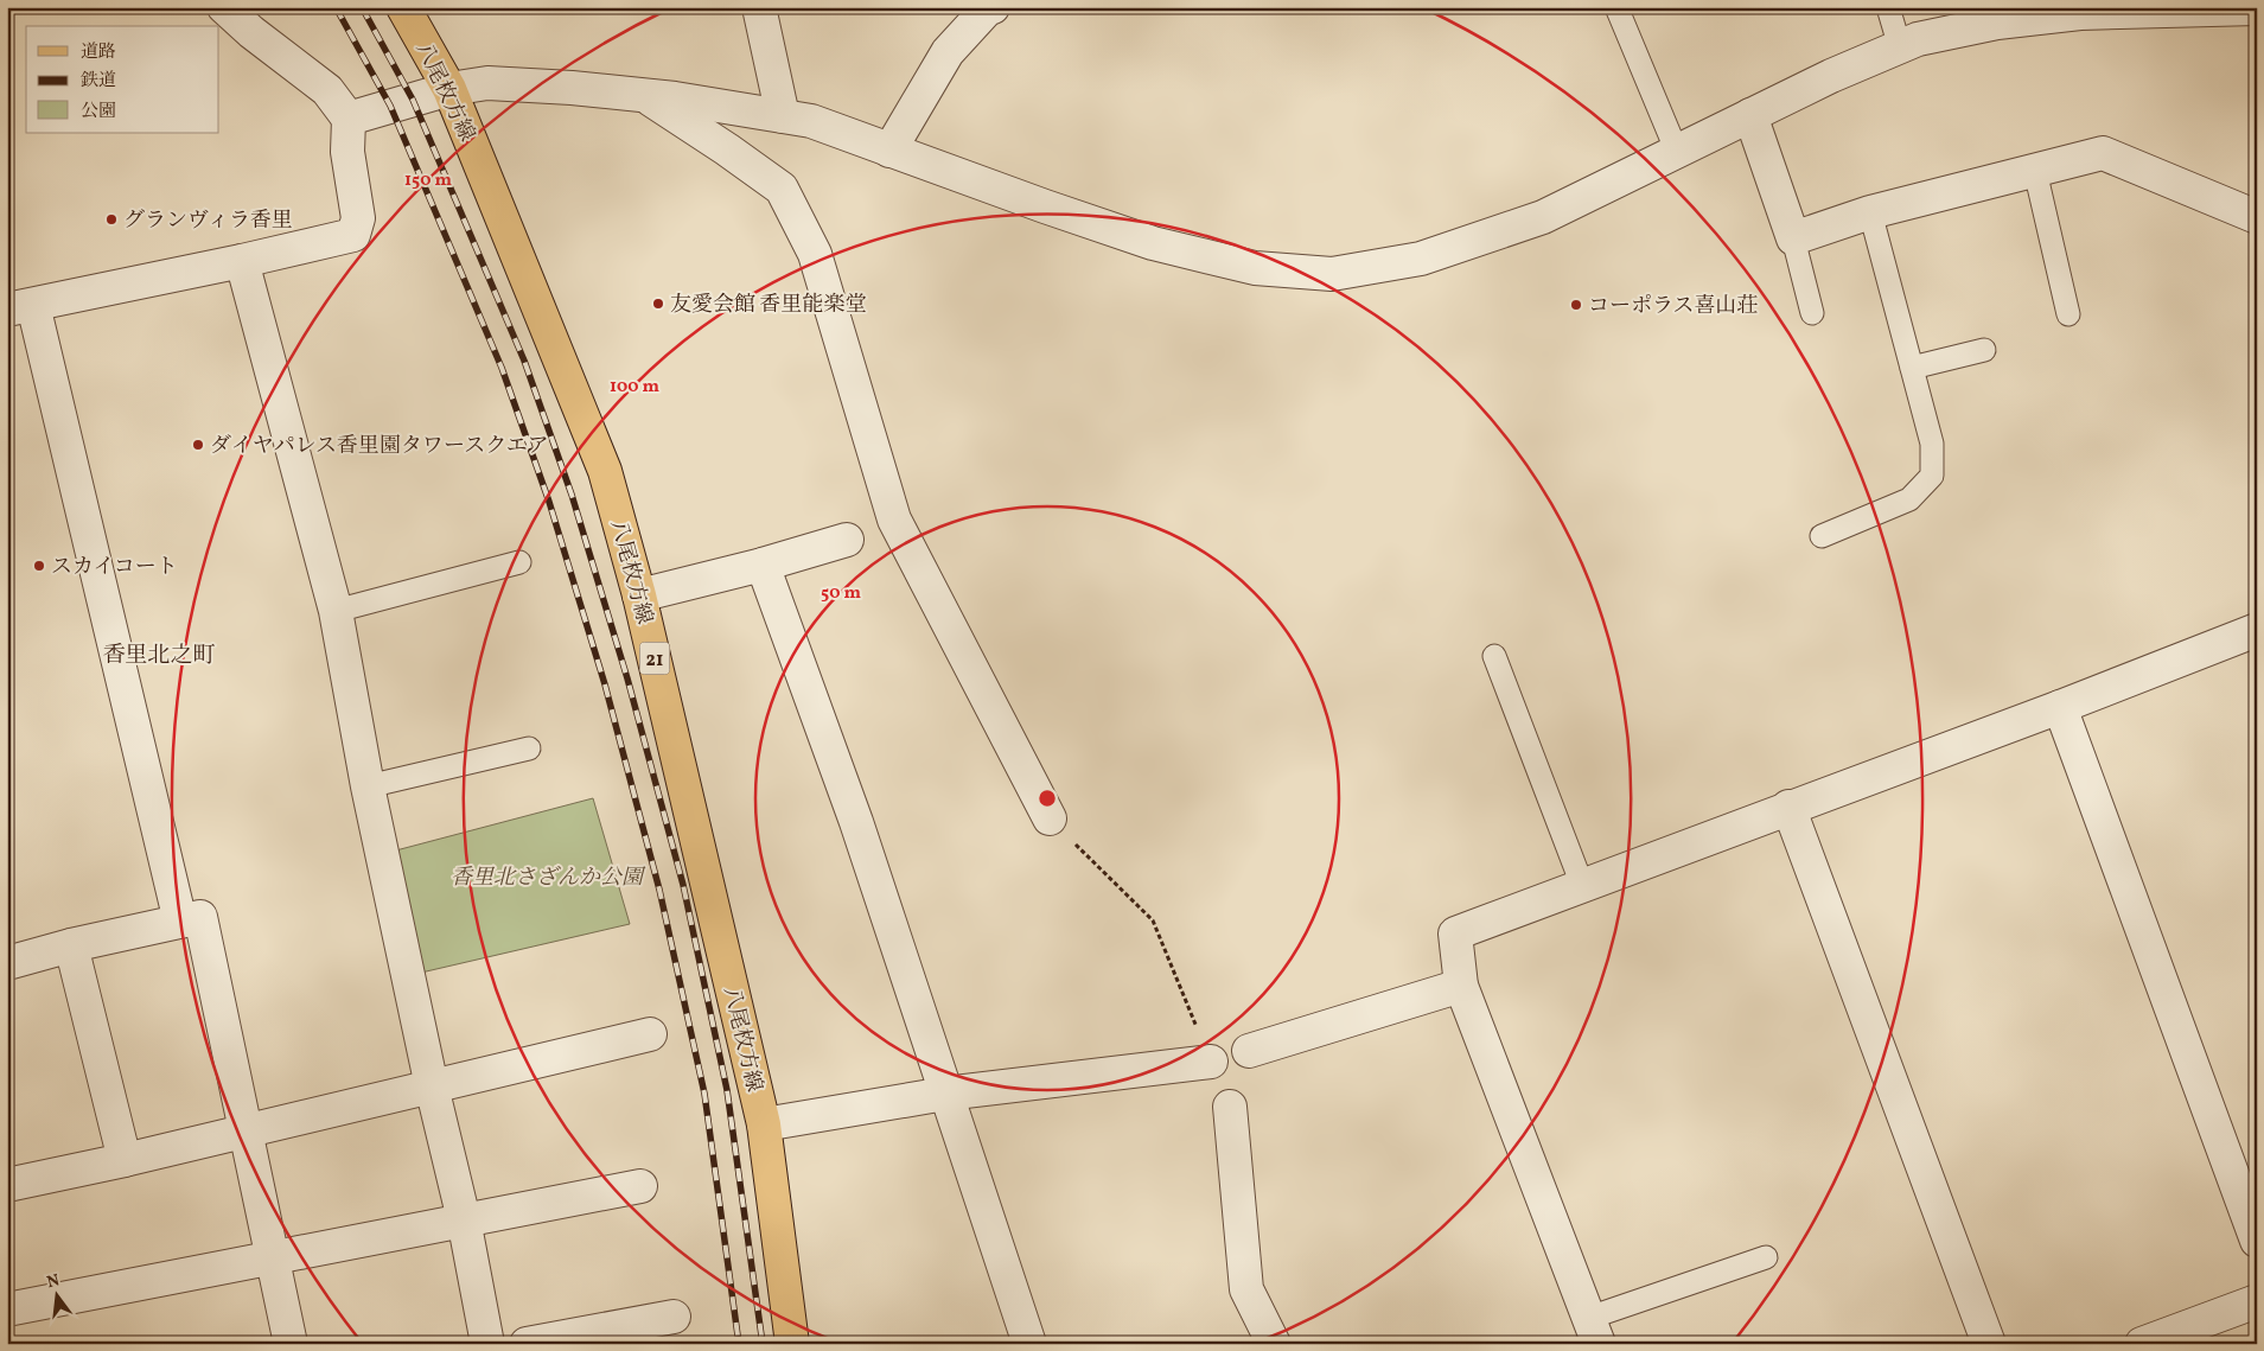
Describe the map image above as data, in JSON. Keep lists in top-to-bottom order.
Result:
{
  "streets": {
    "main road": ["八尾枚方線", "21"]
  },
  "districts": ["香里北之町"],
  "parks": ["香里北さざんか公園"],
  "places": [
    "グランヴィラ香里",
    "友愛会館 香里能楽堂",
    "コーポラス喜山荘",
    "ダイヤパレス香里園タワースクエア",
    "スカイコート"
  ],
  "legend": ["道路", "鉄道", "公園"],
  "north": "top",
  "rings": ["150 m", "100 m", "50 m"]
}
